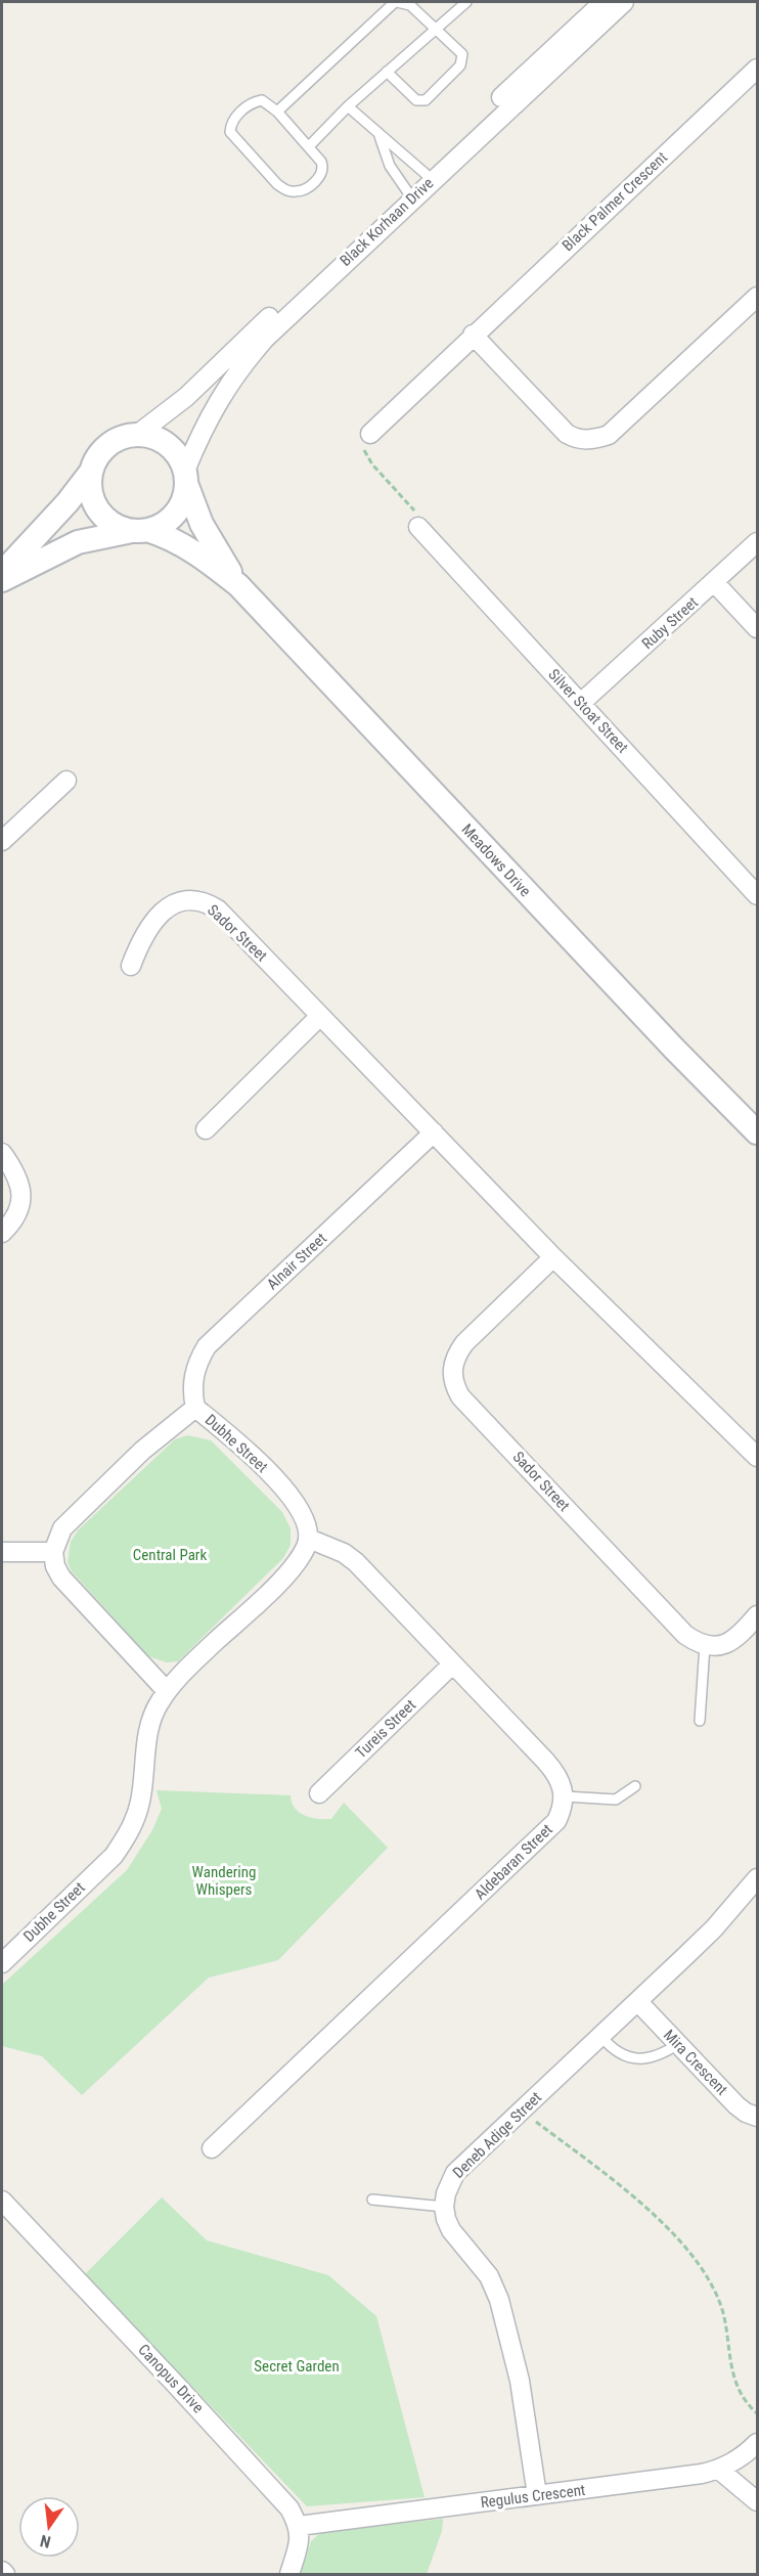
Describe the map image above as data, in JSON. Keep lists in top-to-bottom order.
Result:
{
  "streets": {
    "street": [
      "Black Palmer Crescent",
      "Black Korhaan Drive",
      "Ruby Street",
      "Silver Stoat Street",
      "Meadows Drive",
      "Sador Street",
      "Alnair Street",
      "Dubhe Street",
      "Tureis Street",
      "Aldebaran Street",
      "Mira Crescent",
      "Deneb Adige Street",
      "Canopus Drive",
      "Regulus Crescent"
    ]
  },
  "crossings": [
    ["Black Korhaan Drive", "Meadows Drive"],
    ["Ruby Street", "Silver Stoat Street"],
    ["Sador Street", "Alnair Street"],
    ["Alnair Street", "Dubhe Street"],
    ["Mira Crescent", "Deneb Adige Street"],
    ["Canopus Drive", "Regulus Crescent"]
  ],
  "parks": ["Central Park", "Wandering Whispers", "Secret Garden"],
  "north": "bottom"
}
